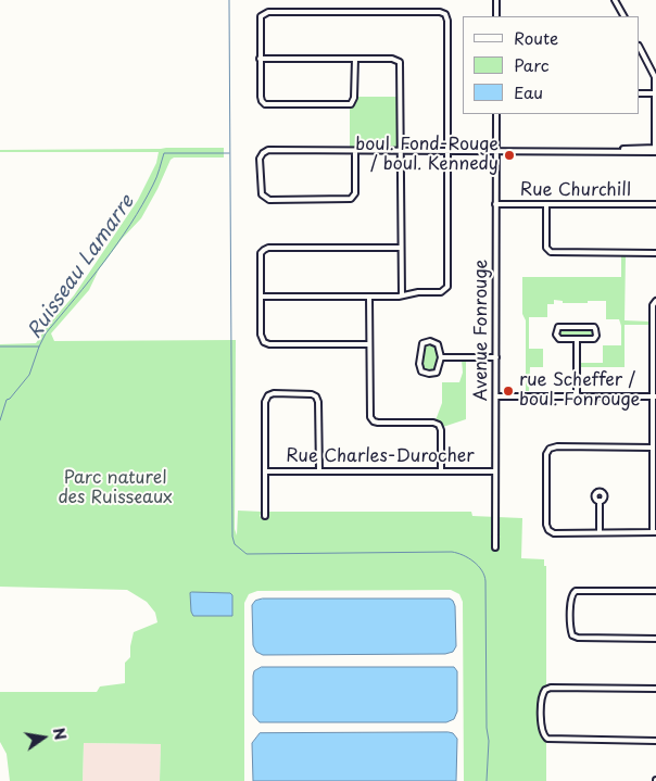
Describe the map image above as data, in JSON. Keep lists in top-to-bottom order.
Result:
{
  "streets": {
    "street": ["Rue Churchill", "Avenue Fonrouge", "Rue Charles-Durocher"]
  },
  "crossings": [
    ["Rue Churchill", "Avenue Fonrouge"],
    ["Avenue Fonrouge", "Rue Charles-Durocher"]
  ],
  "water": ["Ruisseau Lamarre"],
  "parks": ["Parc naturel des Ruisseaux"],
  "places": ["boul. Fond-Rouge / boul. Kennedy", "rue Scheffer / boul. Fonrouge"],
  "legend": ["Route", "Parc", "Eau"],
  "north": "right"
}
